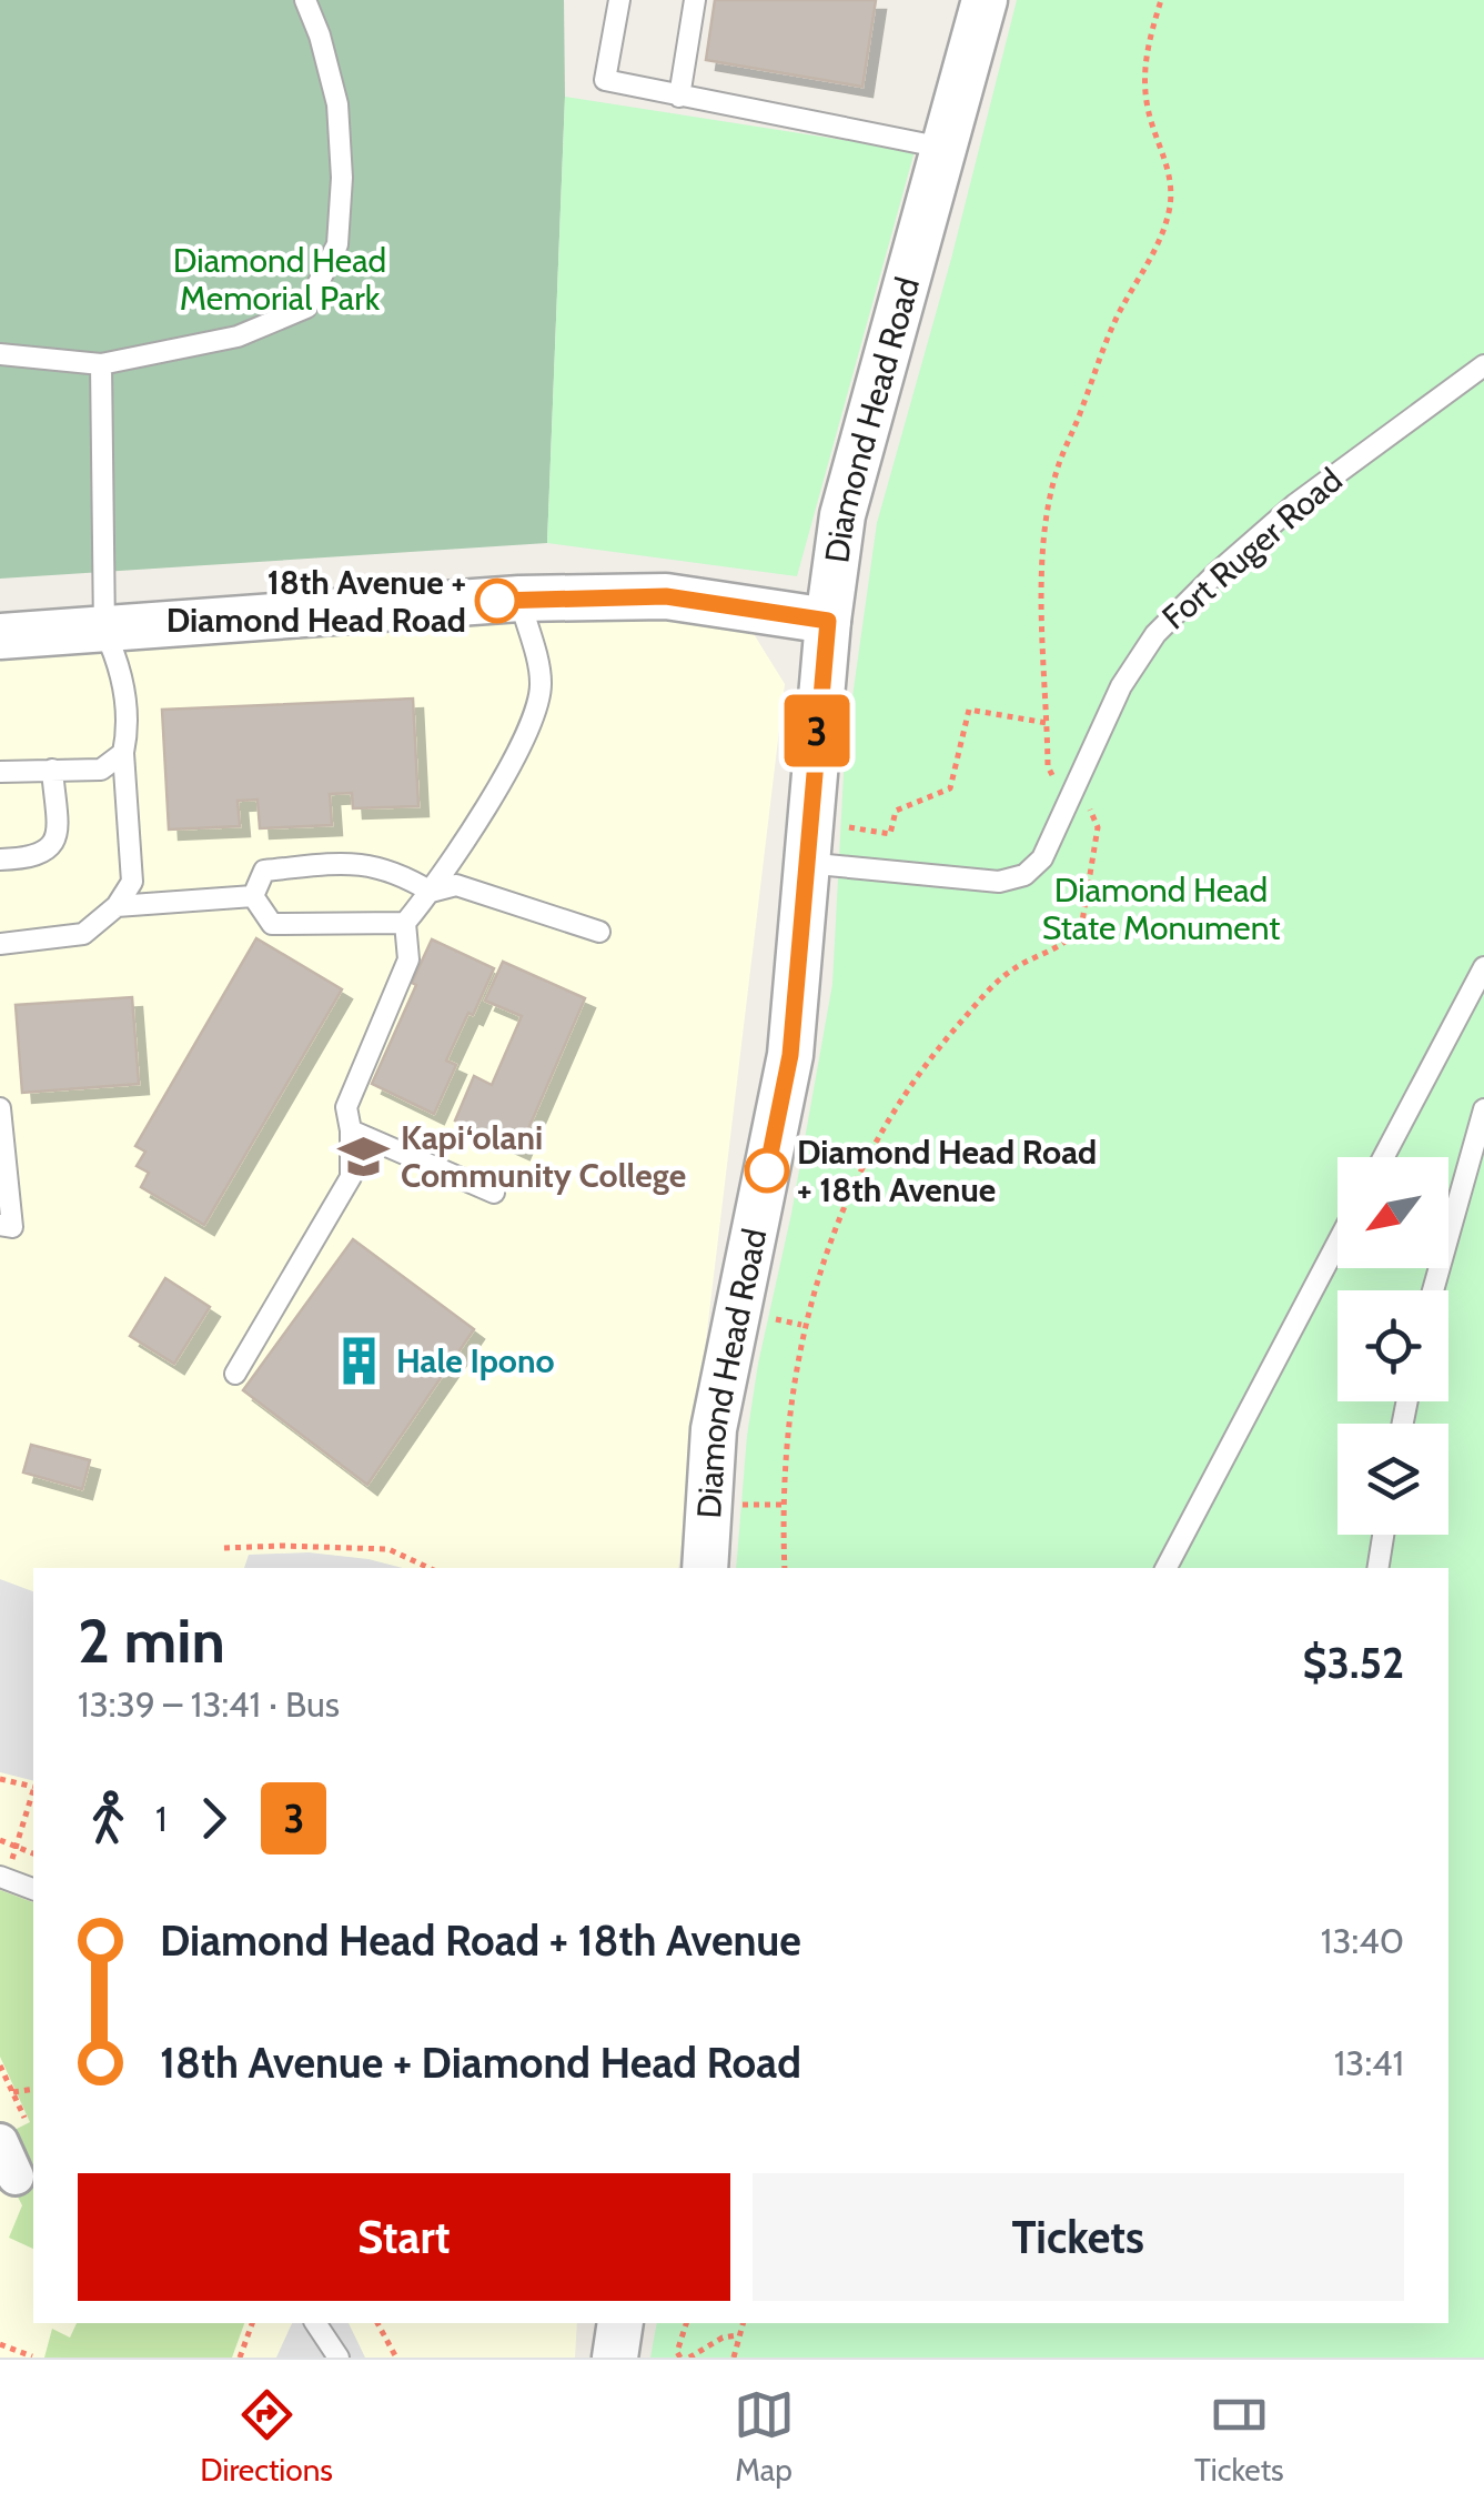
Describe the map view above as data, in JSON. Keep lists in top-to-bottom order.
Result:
{
  "streets": {
    "street": ["Diamond Head Road"],
    "lane": ["Fort Ruger Road"]
  },
  "crossings": [
    ["Diamond Head Road", "Fort Ruger Road"]
  ],
  "parks": ["Diamond Head Memorial Park", "Diamond Head State Monument"],
  "places": {
    "other": ["18th Avenue + Diamond Head Road", "Diamond Head Road + 18th Avenue"],
    "school or university": ["Kapi‘olani Community College"],
    "building": ["Hale Ipono"]
  },
  "lines": ["bus line 3"],
  "north": "bottom left",
  "page": {
    "on_map": "3",
    "heading": ["2 min", "13:39 – 13:41 · Bus", "$3.52"],
    "legs": ["1", "3"],
    "list": [
      {
        "name": "Diamond Head Road + 18th Avenue",
        "value": "13:40"
      },
      {
        "name": "18th Avenue + Diamond Head Road",
        "value": "13:41"
      }
    ],
    "buttons": ["Start", "Tickets"],
    "tabs": ["Directions", "Map", "Tickets"]
  }
}
